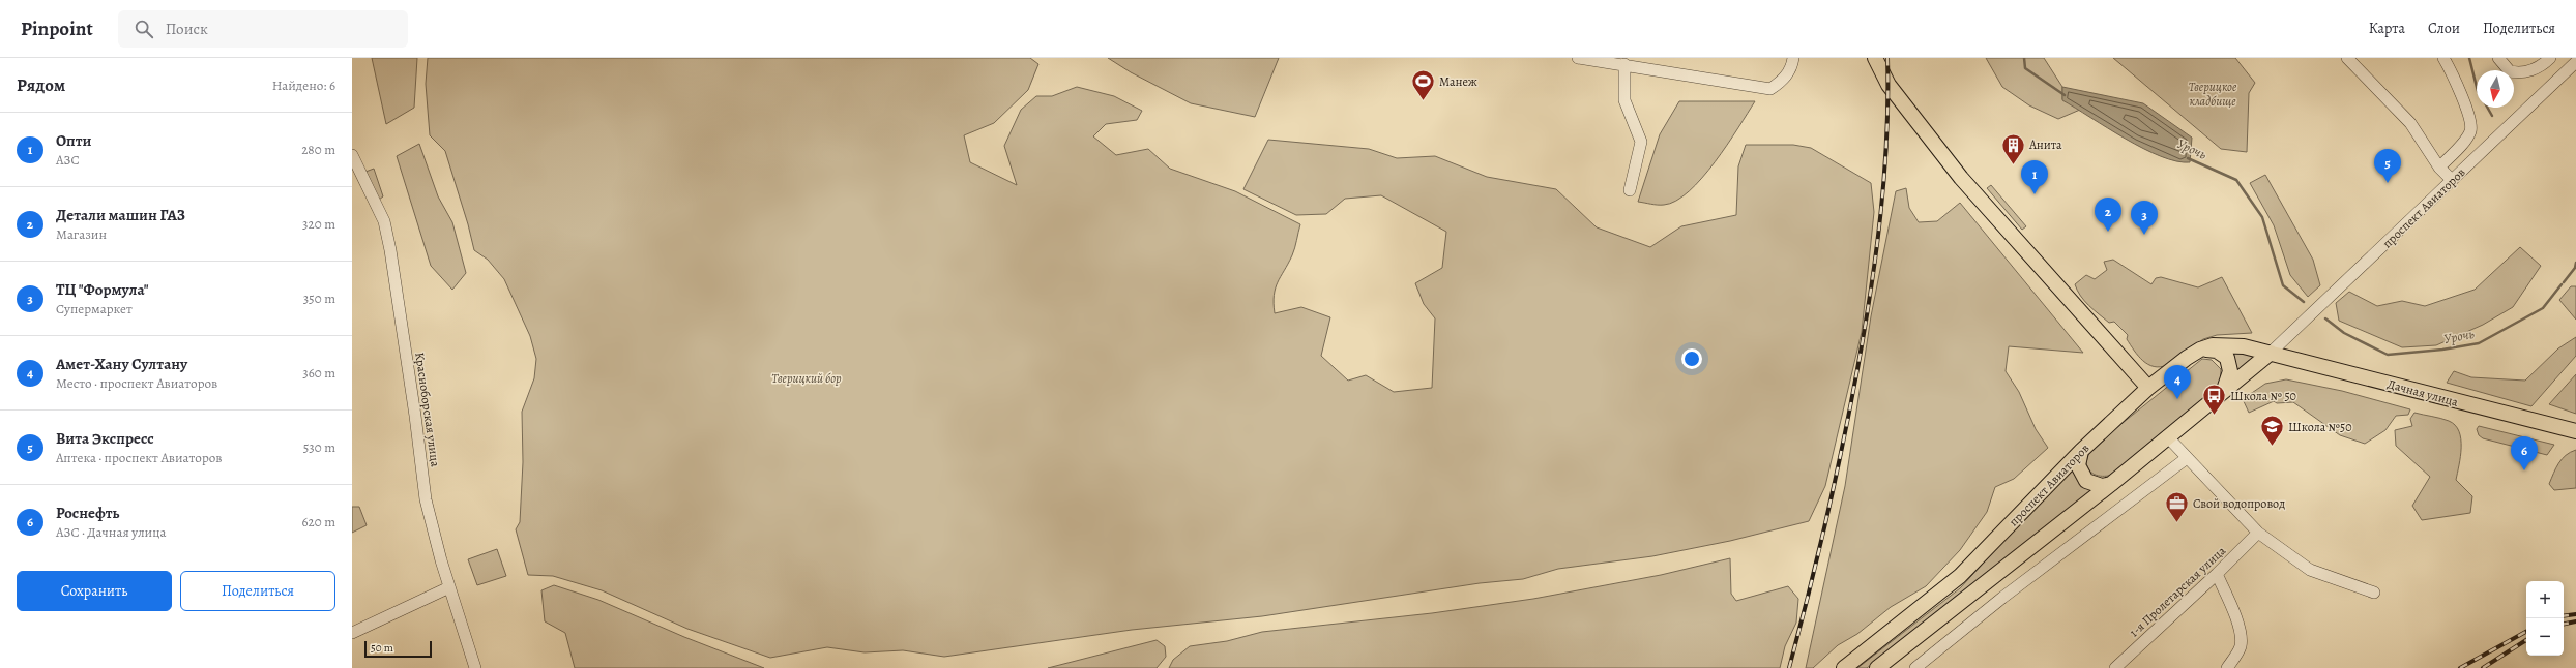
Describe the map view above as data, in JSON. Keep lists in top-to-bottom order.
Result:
{
  "streets": {
    "main road": ["проспект Авиаторов", "Дачная улица"],
    "street": ["Красноборская улица", "1-я Пролетарская улица"]
  },
  "crossings": [
    ["проспект Авиаторов", "Дачная улица"]
  ],
  "water": ["Урочь"],
  "parks": ["Тверицкое кладбище", "Тверицкий бор"],
  "places": {
    "sports": ["Манеж"],
    "building": ["Анита"],
    "bus stop": ["Школа № 50"],
    "school or university": ["Школа №50"],
    "office": ["Свой водопровод"]
  },
  "scale_bar": "50 m",
  "north": "bottom",
  "page": {
    "header": "Pinpoint",
    "search": "Поиск",
    "nav": ["Карта", "Слои", "Поделиться"],
    "heading": ["Рядом", "Найдено: 6"],
    "list": [
      {
        "mark": "1",
        "name": "Опти",
        "note": "АЗС",
        "value": "280 m"
      },
      {
        "mark": "2",
        "name": "Детали машин ГАЗ",
        "note": "Магазин",
        "value": "320 m"
      },
      {
        "mark": "3",
        "name": "ТЦ \"Формула\"",
        "note": "Супермаркет",
        "value": "350 m"
      },
      {
        "mark": "4",
        "name": "Амет-Хану Султану",
        "note": "Место · проспект Авиаторов",
        "value": "360 m"
      },
      {
        "mark": "5",
        "name": "Вита Экспресс",
        "note": "Аптека · проспект Авиаторов",
        "value": "530 m"
      },
      {
        "mark": "6",
        "name": "Роснефть",
        "note": "АЗС · Дачная улица",
        "value": "620 m"
      }
    ],
    "pins": [
      "5",
      "1",
      "2",
      "3",
      "4",
      "6"
    ],
    "buttons": ["Сохранить", "Поделиться"],
    "map_buttons": ["+", "−"],
    "scale": "50 m"
  }
}
